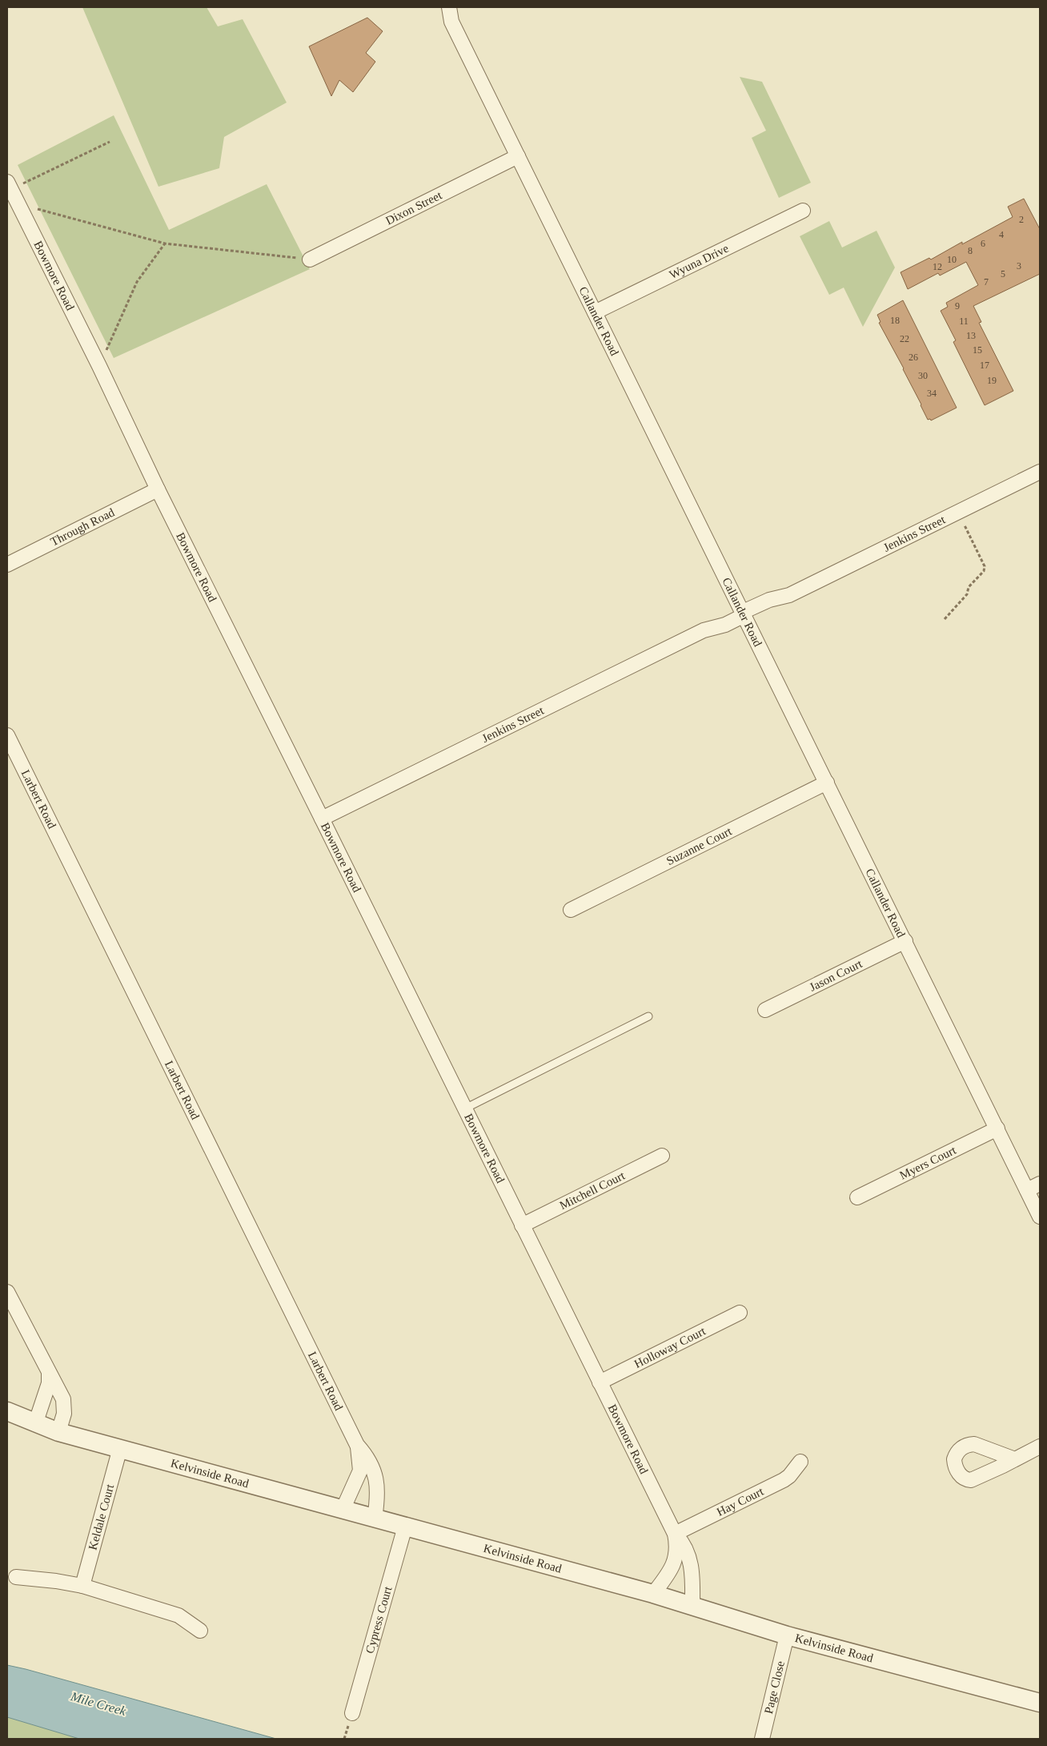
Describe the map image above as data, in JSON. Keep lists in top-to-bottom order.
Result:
{
  "streets": {
    "street": [
      "Dixon Street",
      "Wyuna Drive",
      "Bowmore Road",
      "Callander Road",
      "Through Road",
      "Jenkins Street",
      "Larbert Road",
      "Suzanne Court",
      "Jason Court",
      "Myers Court",
      "Mitchell Court",
      "Holloway Court",
      "Kelvinside Road",
      "Hay Court",
      "Keldale Court",
      "Cypress Court",
      "Page Close"
    ]
  },
  "crossings": [
    ["Dixon Street", "Callander Road"],
    ["Wyuna Drive", "Callander Road"],
    ["Bowmore Road", "Through Road"],
    ["Bowmore Road", "Jenkins Street"],
    ["Bowmore Road", "Mitchell Court"],
    ["Bowmore Road", "Holloway Court"],
    ["Bowmore Road", "Kelvinside Road"],
    ["Bowmore Road", "Hay Court"],
    ["Callander Road", "Jenkins Street"],
    ["Callander Road", "Suzanne Court"],
    ["Callander Road", "Jason Court"],
    ["Callander Road", "Myers Court"],
    ["Larbert Road", "Kelvinside Road"],
    ["Kelvinside Road", "Keldale Court"],
    ["Kelvinside Road", "Cypress Court"],
    ["Kelvinside Road", "Page Close"]
  ],
  "water": ["Mile Creek"],
  "house_numbers": [
    "2",
    "4",
    "6",
    "8",
    "10",
    "3",
    "12",
    "5",
    "7",
    "9",
    "18",
    "11",
    "13",
    "22",
    "15",
    "26",
    "17",
    "30",
    "19",
    "34"
  ]
}
